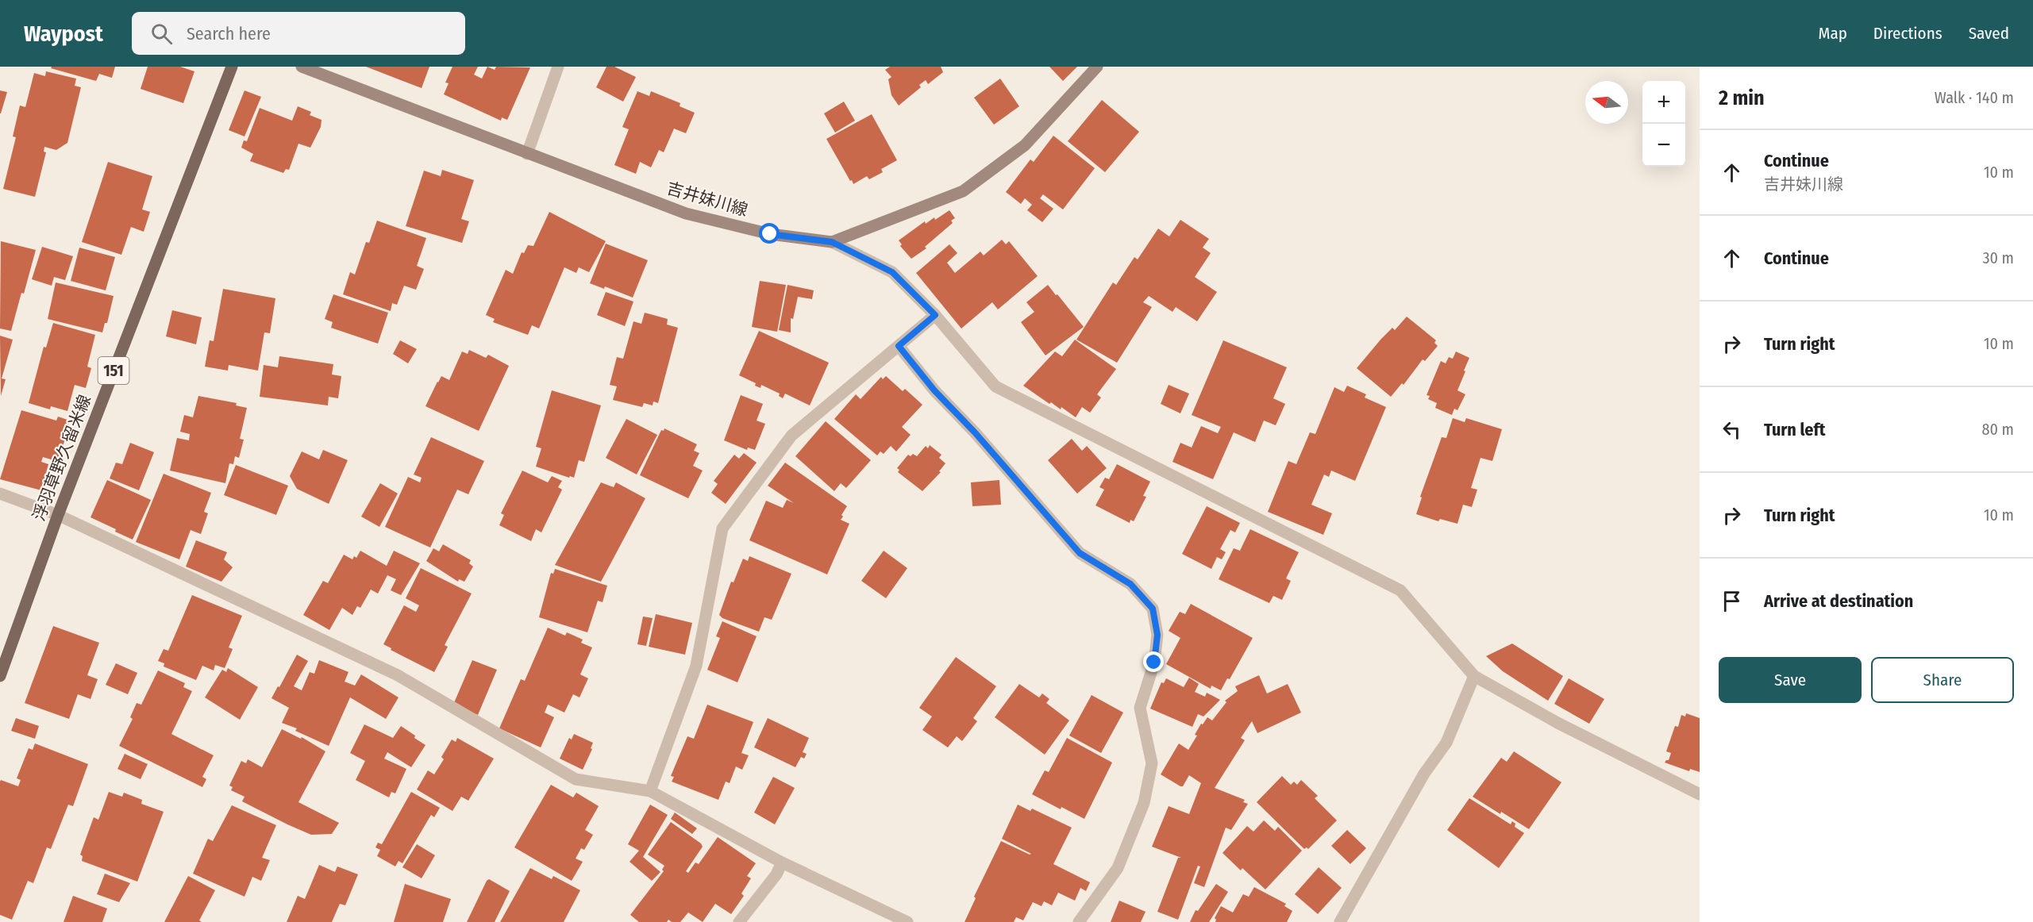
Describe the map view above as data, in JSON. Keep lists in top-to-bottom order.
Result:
{
  "streets": {
    "main road": ["吉井妹川線", "151", "浮羽草野久留米線"]
  },
  "north": "left",
  "page": {
    "header": "Waypost",
    "search": "Search here",
    "nav": ["Map", "Directions", "Saved"],
    "heading": ["2 min", "Walk · 140 m"],
    "map_buttons": ["+", "−"],
    "list": [
      ["Continue", "吉井妹川線", "10 m"],
      ["Continue", "30 m"],
      ["Turn right", "10 m"],
      ["Turn left", "80 m"],
      ["Turn right", "10 m"],
      "Arrive at destination"
    ],
    "buttons": ["Save", "Share"]
  }
}
